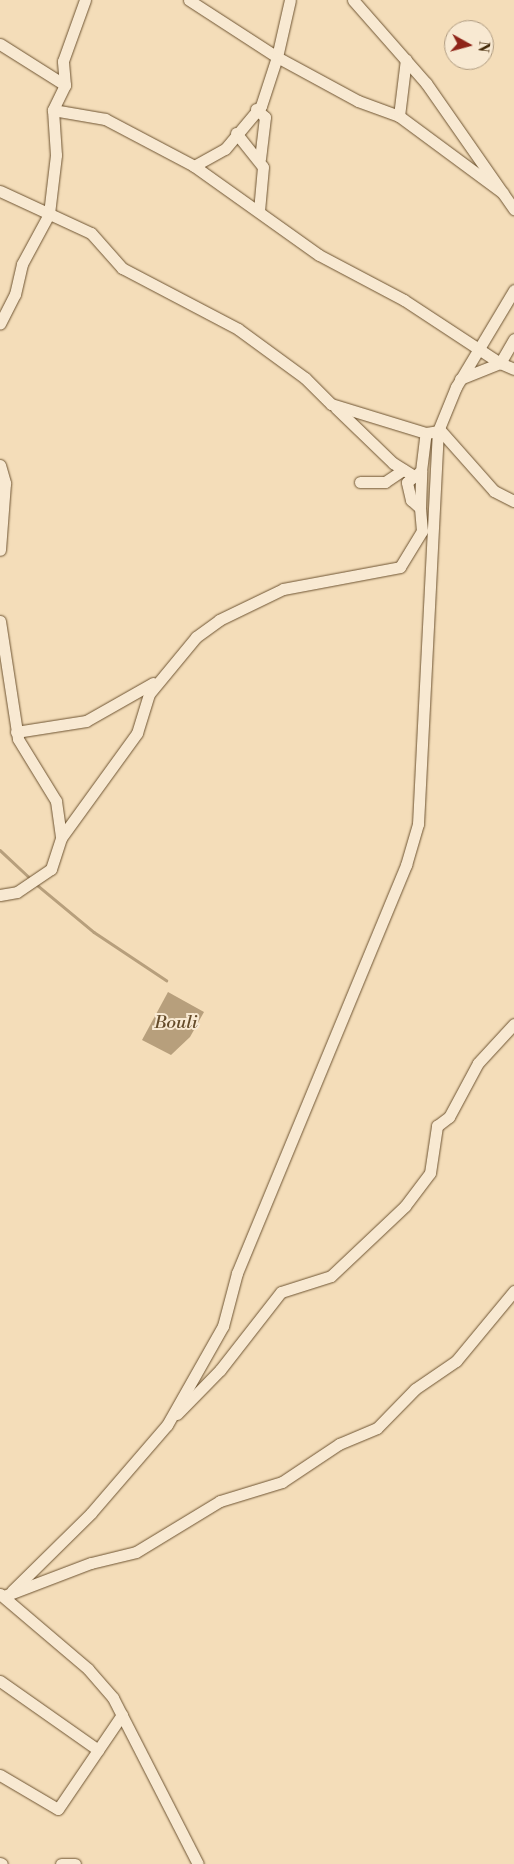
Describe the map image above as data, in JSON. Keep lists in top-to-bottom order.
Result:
{
  "water": ["Bouli"],
  "north": "right"
}
